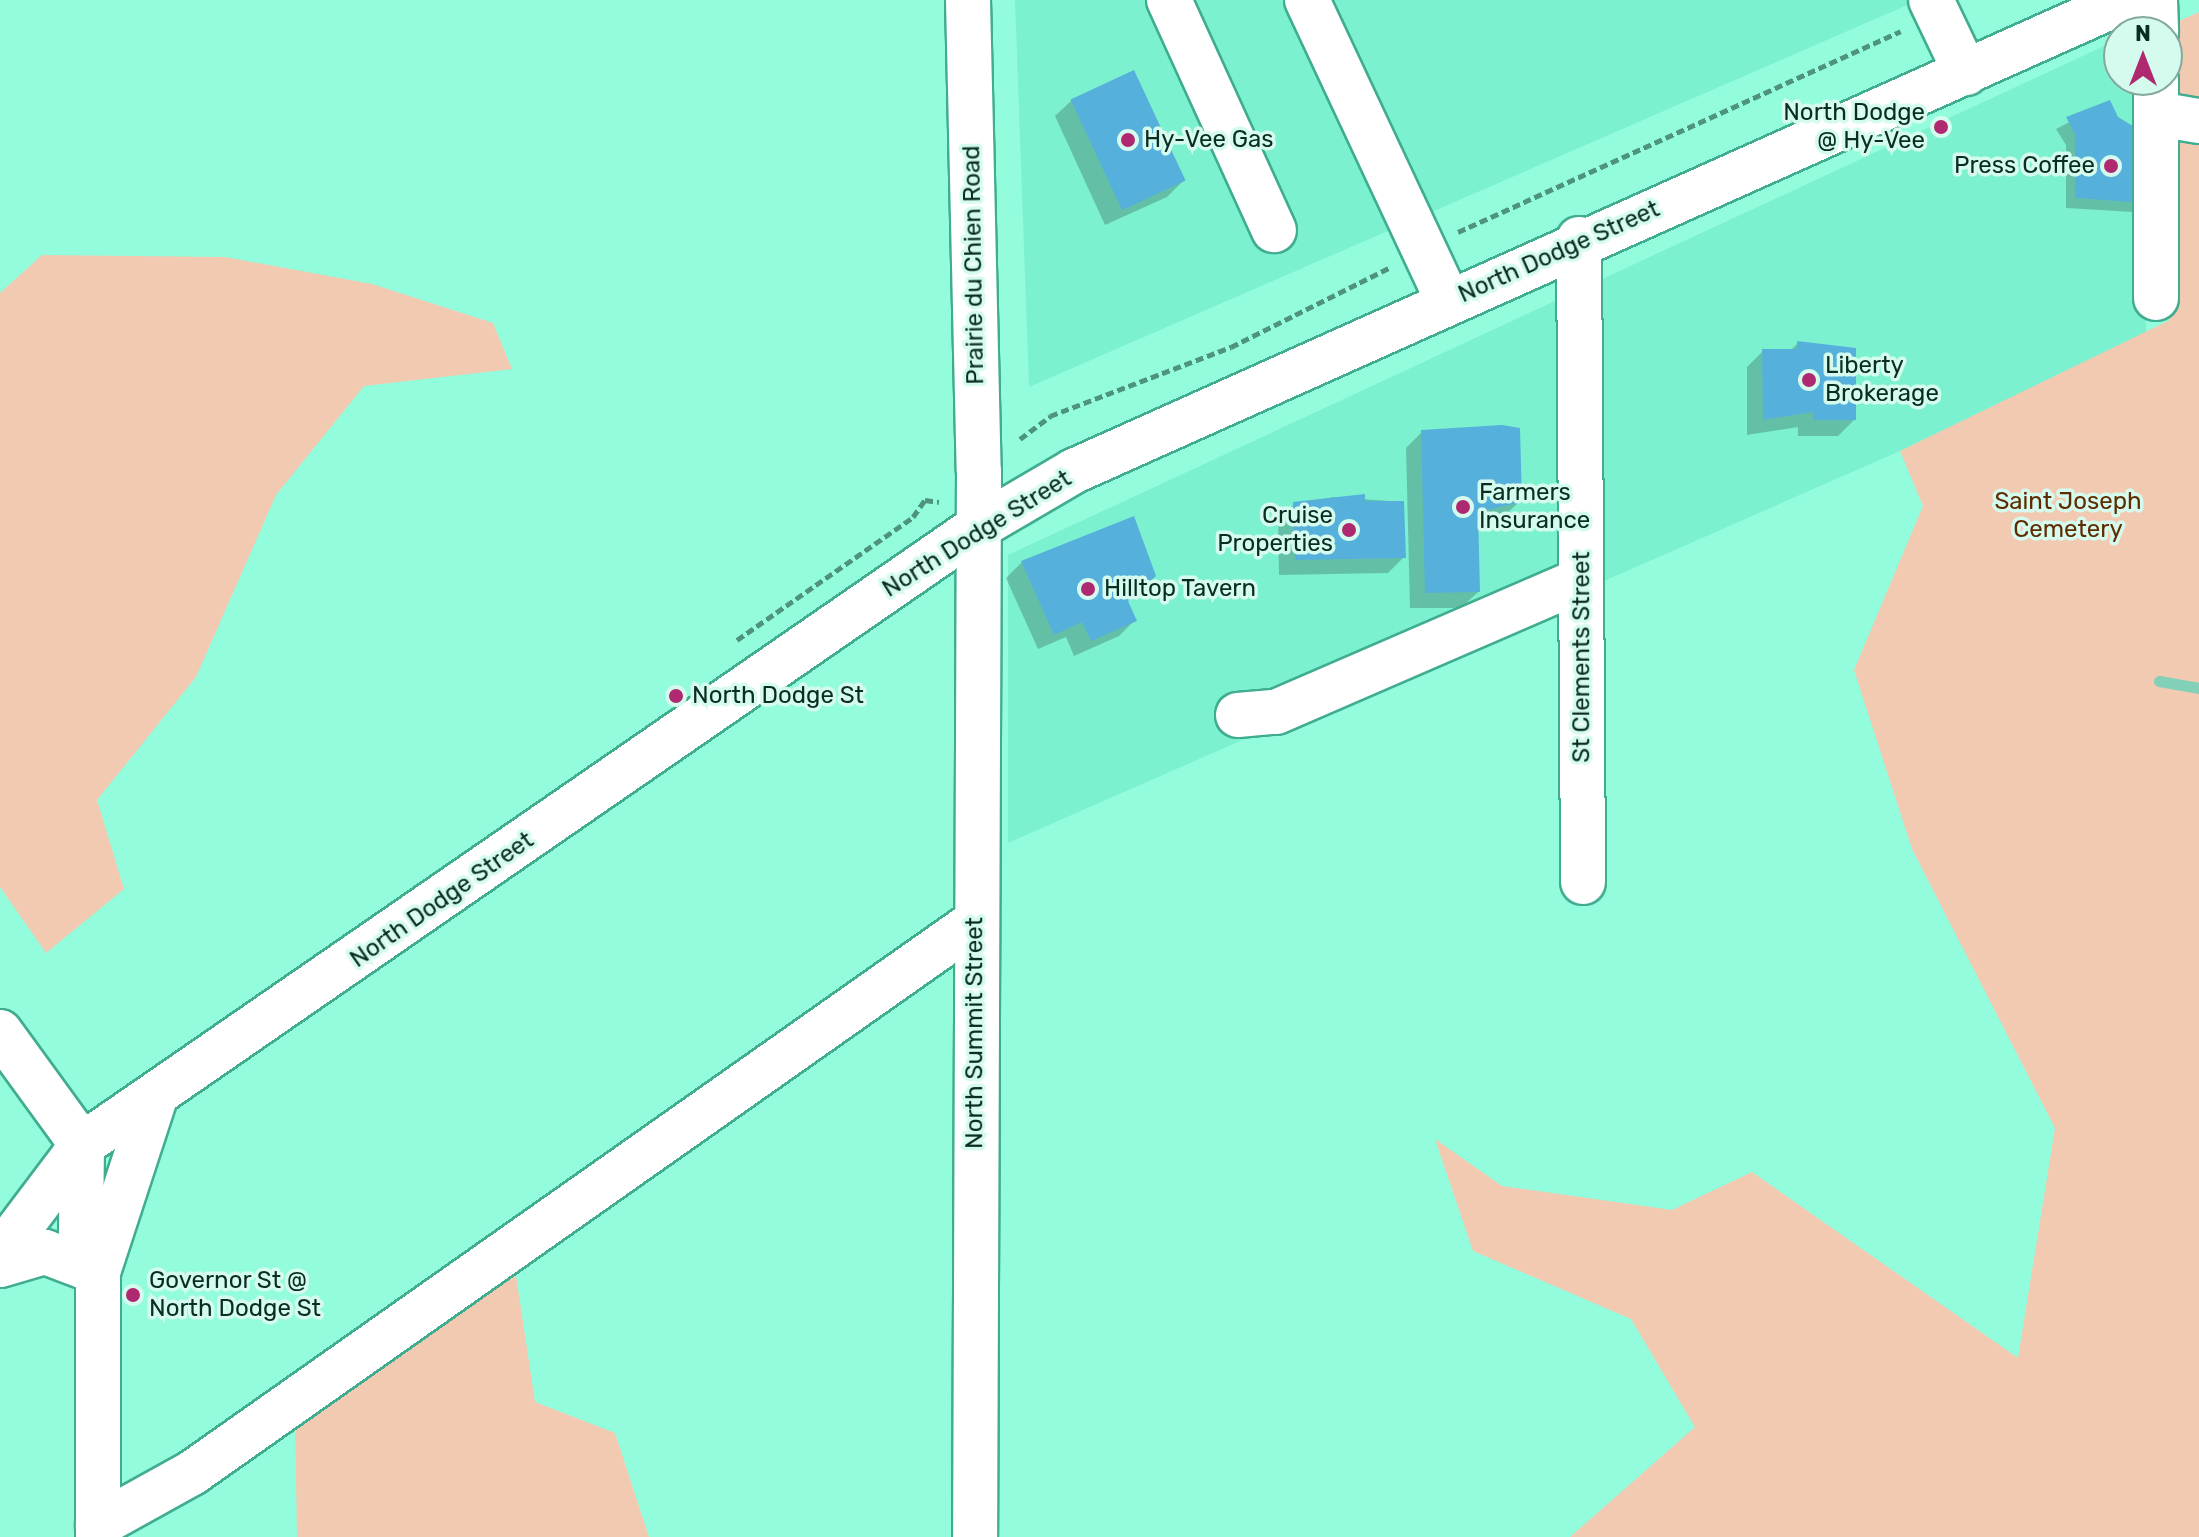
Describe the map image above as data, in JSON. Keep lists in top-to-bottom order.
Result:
{
  "streets": {
    "main road": [
      "North Dodge Street",
      "Prairie du Chien Road",
      "St Clements Street",
      "North Summit Street"
    ]
  },
  "crossings": [
    ["North Dodge Street", "Prairie du Chien Road"],
    ["North Dodge Street", "St Clements Street"],
    ["North Dodge Street", "North Summit Street"],
    ["Prairie du Chien Road", "North Summit Street"]
  ],
  "parks": ["Saint Joseph Cemetery"],
  "places": [
    "North Dodge @ Hy-Vee",
    "Hy-Vee Gas",
    "Press Coffee",
    "Liberty Brokerage",
    "Farmers Insurance",
    "Cruise Properties",
    "Hilltop Tavern",
    "North Dodge St",
    "Governor St @ North Dodge St"
  ],
  "north": "top"
}
